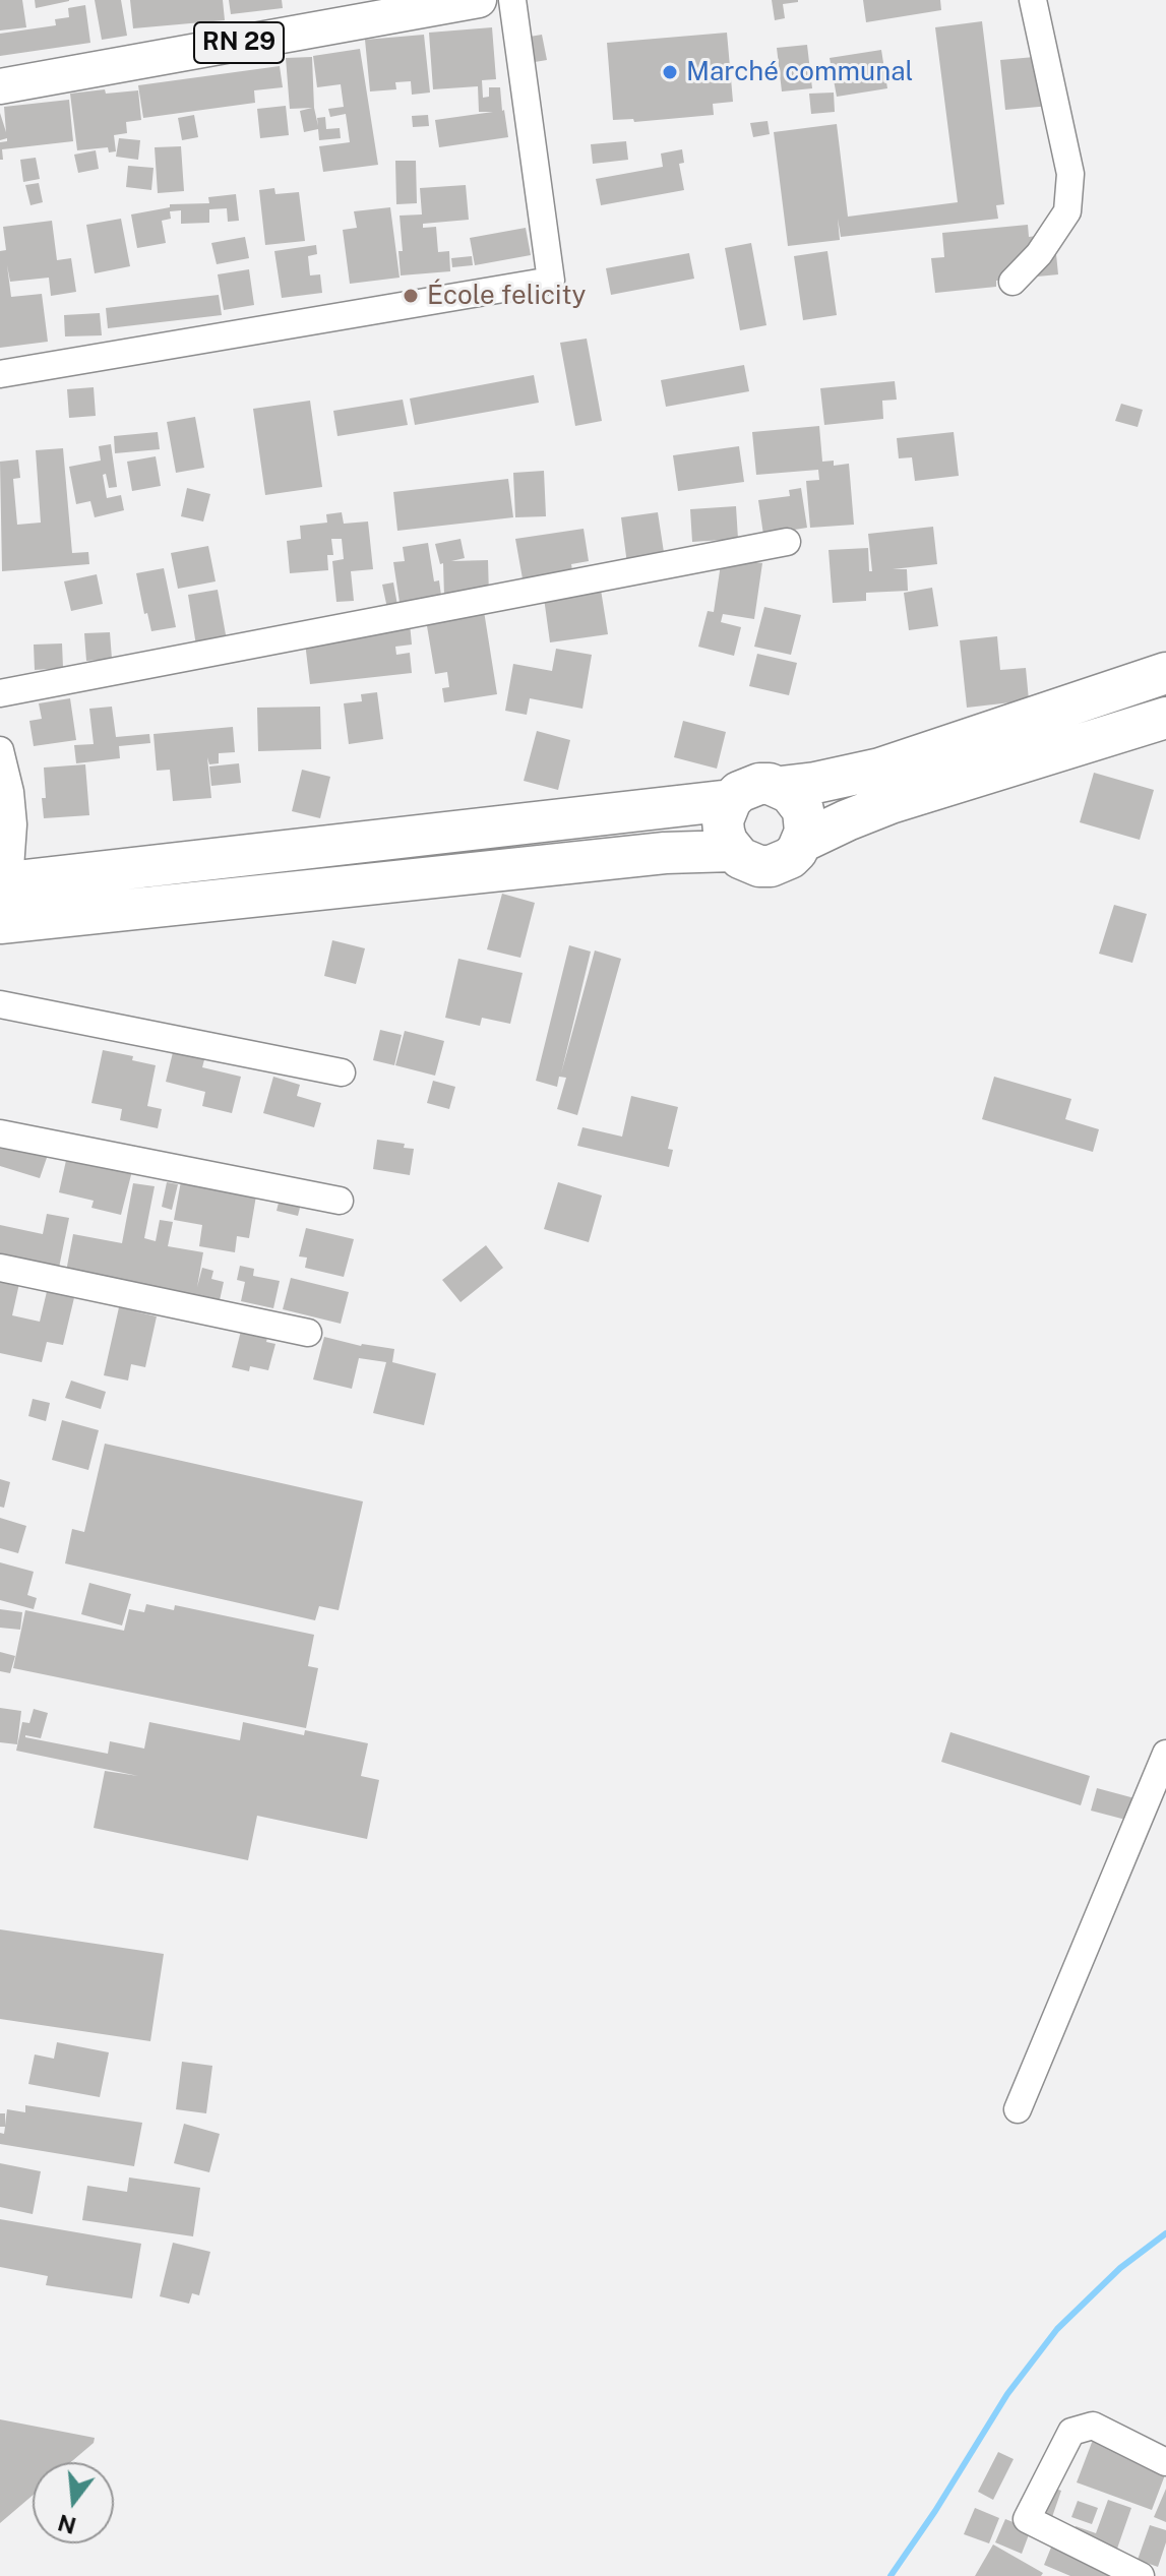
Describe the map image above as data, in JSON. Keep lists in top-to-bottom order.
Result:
{
  "streets": {
    "main road": ["RN 29"]
  },
  "places": ["Marché communal", "École felicity"],
  "north": "bottom"
}
